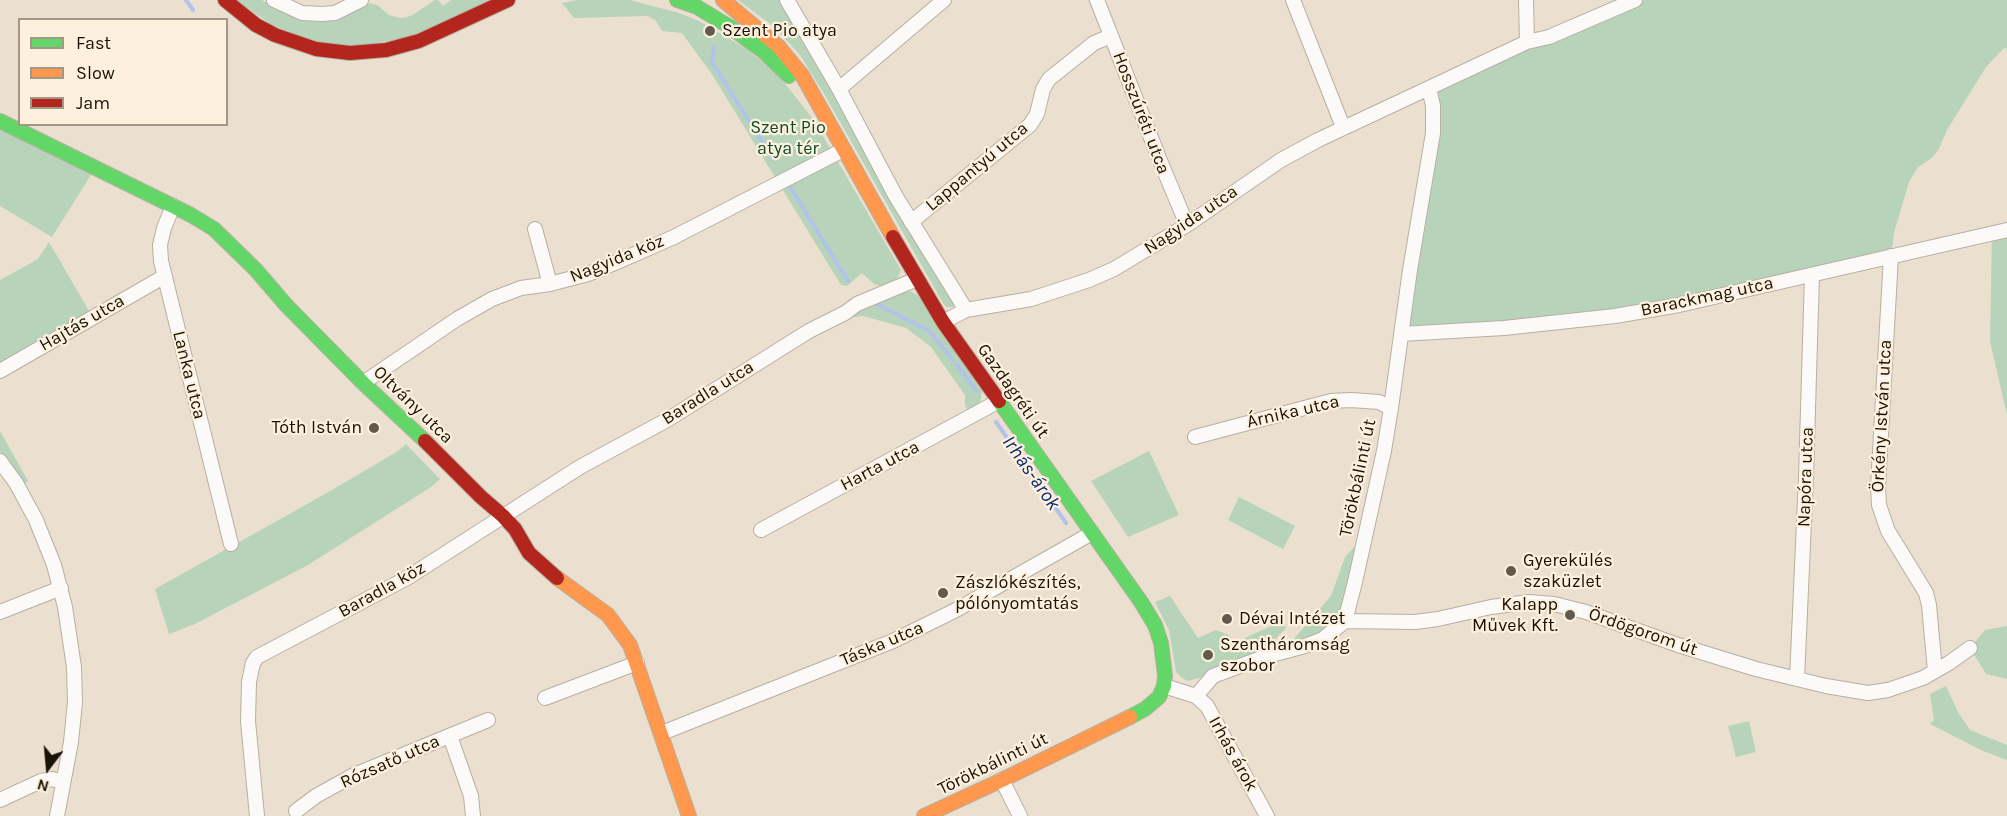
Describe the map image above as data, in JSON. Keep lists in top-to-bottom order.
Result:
{
  "streets": {
    "street": [
      "Hosszúréti utca",
      "Lappantyú utca",
      "Nagyida utca",
      "Nagyida köz",
      "Barackmag utca",
      "Hajtás utca",
      "Lanka utca",
      "Gazdagréti út",
      "Baradla utca",
      "Oltvány utca",
      "Árnika utca",
      "Örkény István utca",
      "Harta utca",
      "Napóra utca",
      "Törökbálinti út",
      "Baradla köz",
      "Ördögorom út",
      "Táska utca",
      "Irhás árok",
      "Rózsatő utca"
    ]
  },
  "crossings": [
    ["Hosszúréti utca", "Lappantyú utca"],
    ["Hosszúréti utca", "Nagyida utca"],
    ["Nagyida utca", "Gazdagréti út"],
    ["Nagyida utca", "Törökbálinti út"],
    ["Nagyida köz", "Gazdagréti út"],
    ["Nagyida köz", "Oltvány utca"],
    ["Barackmag utca", "Örkény István utca"],
    ["Barackmag utca", "Napóra utca"],
    ["Barackmag utca", "Törökbálinti út"],
    ["Hajtás utca", "Lanka utca"],
    ["Lanka utca", "Oltvány utca"],
    ["Gazdagréti út", "Baradla utca"],
    ["Gazdagréti út", "Harta utca"],
    ["Gazdagréti út", "Törökbálinti út"],
    ["Gazdagréti út", "Táska utca"],
    ["Baradla utca", "Oltvány utca"],
    ["Baradla utca", "Baradla köz"],
    ["Oltvány utca", "Baradla köz"],
    ["Oltvány utca", "Táska utca"],
    ["Árnika utca", "Törökbálinti út"],
    ["Örkény István utca", "Ördögorom út"],
    ["Napóra utca", "Ördögorom út"],
    ["Törökbálinti út", "Ördögorom út"]
  ],
  "water": ["Irhás-árok"],
  "parks": ["Szent Pio atya tér"],
  "places": [
    "Szent Pio atya",
    "Tóth István",
    "Gyerekülés szaküzlet",
    "Zászlókészítés, pólónyomtatás",
    "Kalapp Művek Kft.",
    "Dévai Intézet",
    "Szentháromság szobor"
  ],
  "legend": ["Fast", "Slow", "Jam"],
  "north": "bottom"
}
